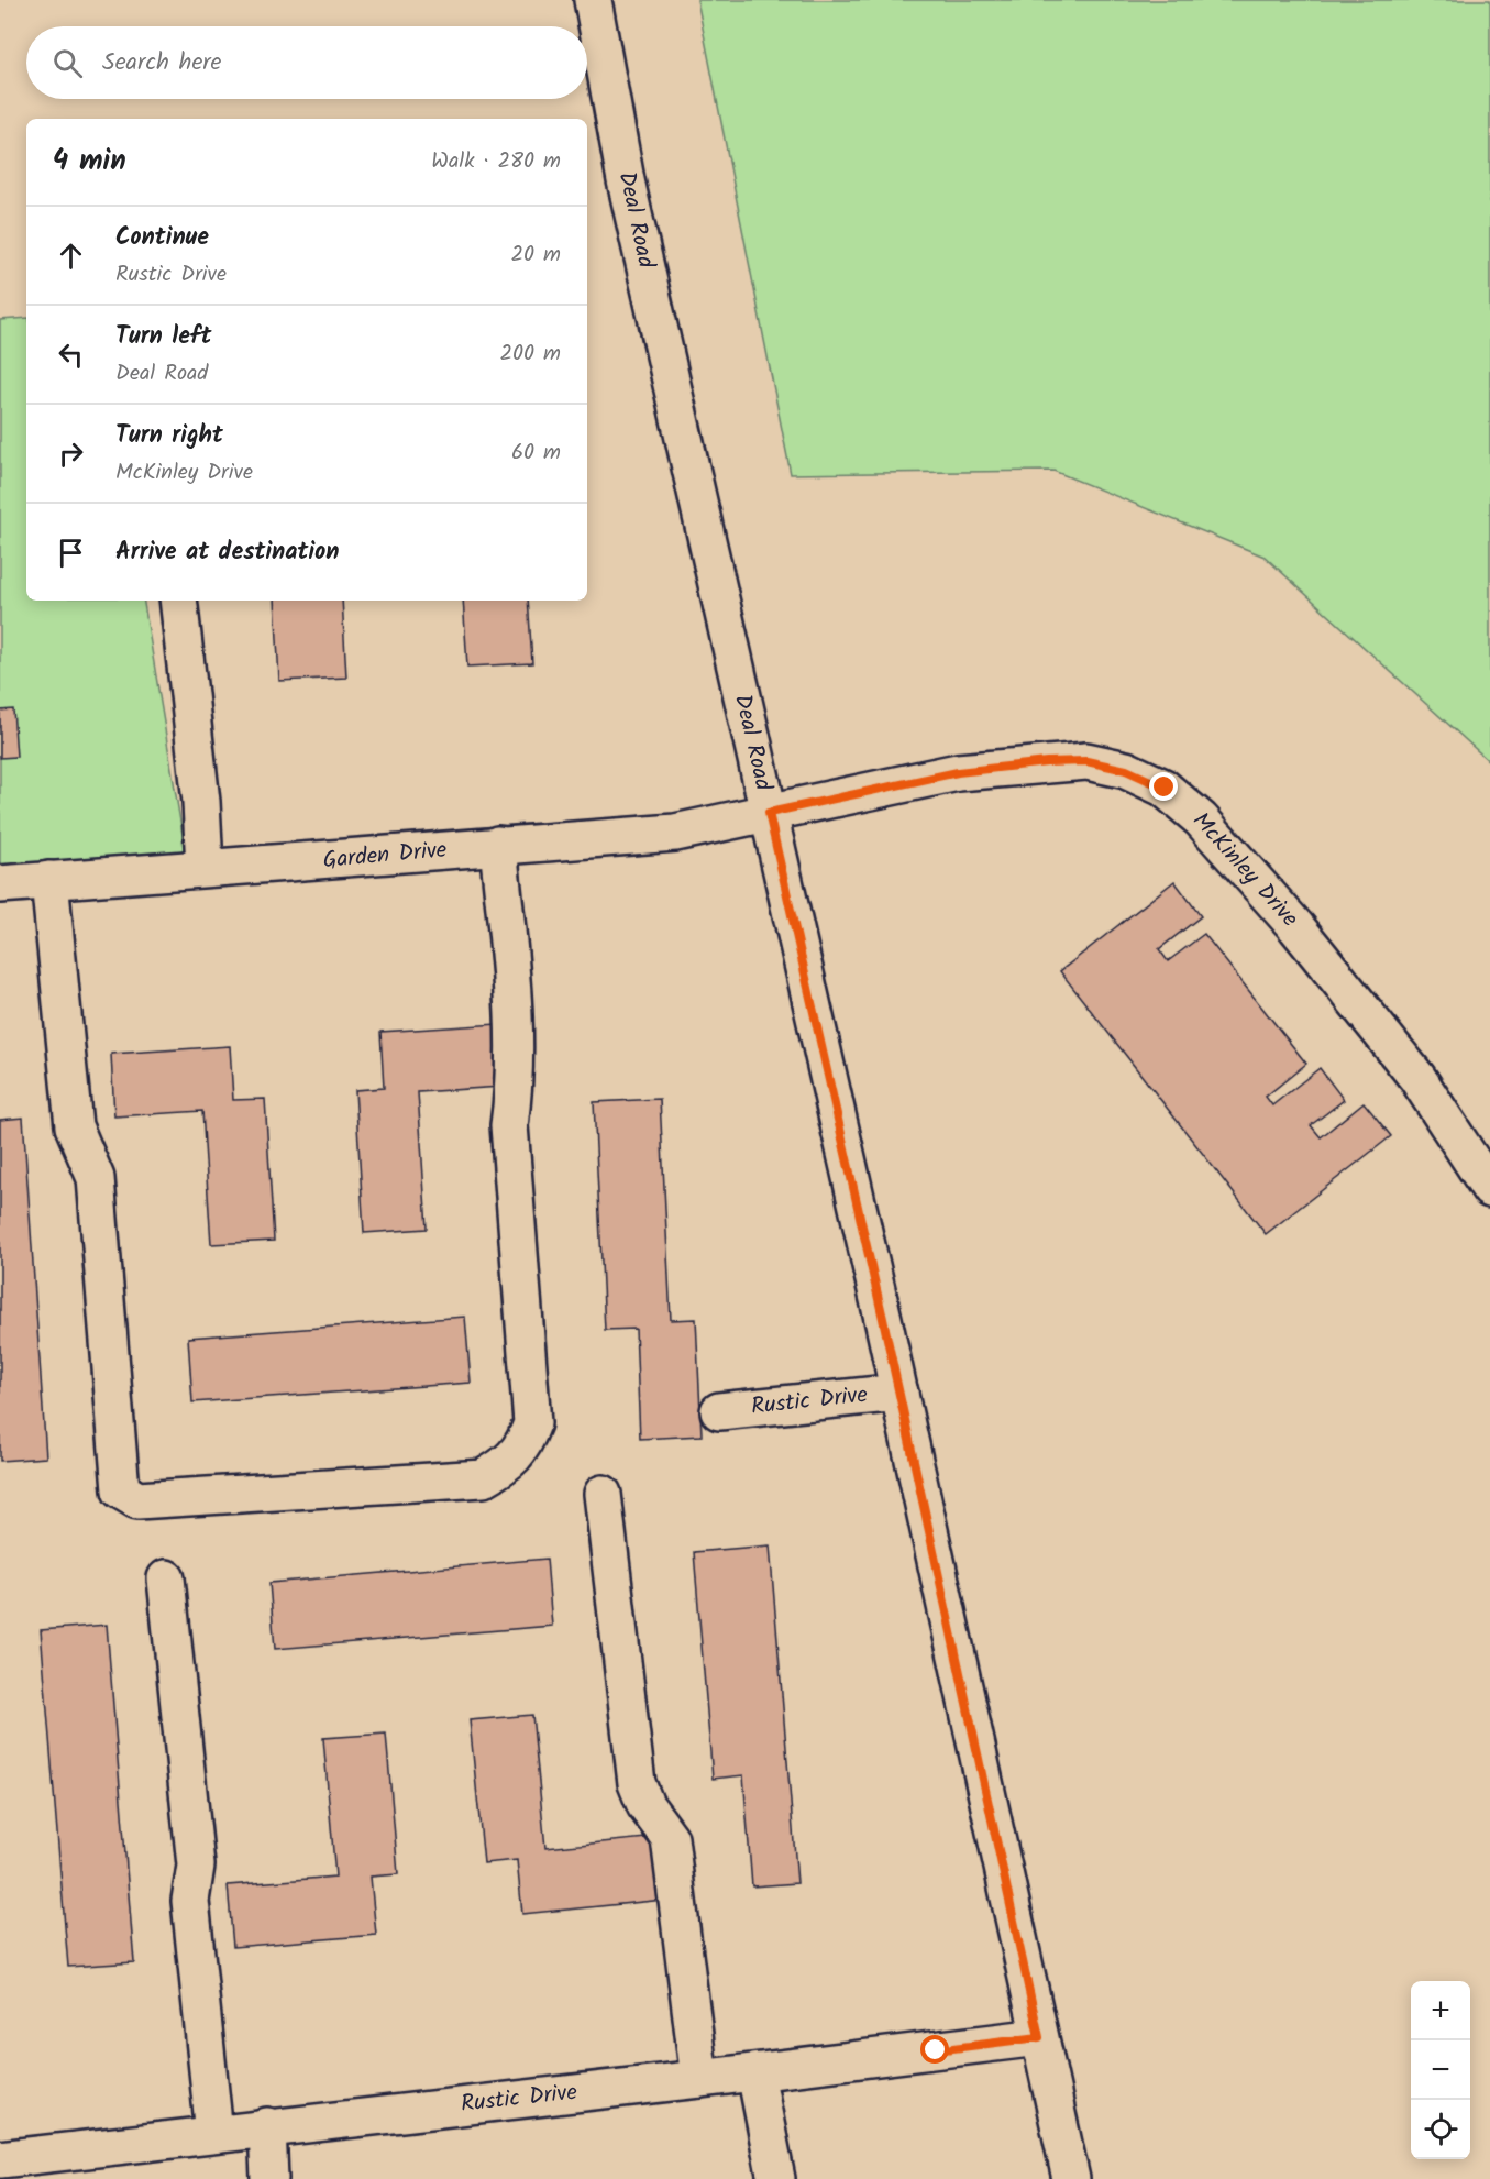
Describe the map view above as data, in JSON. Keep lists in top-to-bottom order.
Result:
{
  "streets": {
    "street": [
      "Deal Road",
      "Garden Drive",
      "McKinley Drive",
      "Rustic Drive"
    ]
  },
  "crossings": [
    ["Deal Road", "Garden Drive"],
    ["Deal Road", "McKinley Drive"],
    ["Deal Road", "Rustic Drive"],
    ["Garden Drive", "McKinley Drive"]
  ],
  "page": {
    "search": "Search here",
    "heading": ["4 min", "Walk · 280 m"],
    "list": [
      ["Continue", "Rustic Drive", "20 m"],
      ["Turn left", "Deal Road", "200 m"],
      ["Turn right", "McKinley Drive", "60 m"],
      "Arrive at destination"
    ],
    "map_buttons": ["+", "−"]
  }
}
